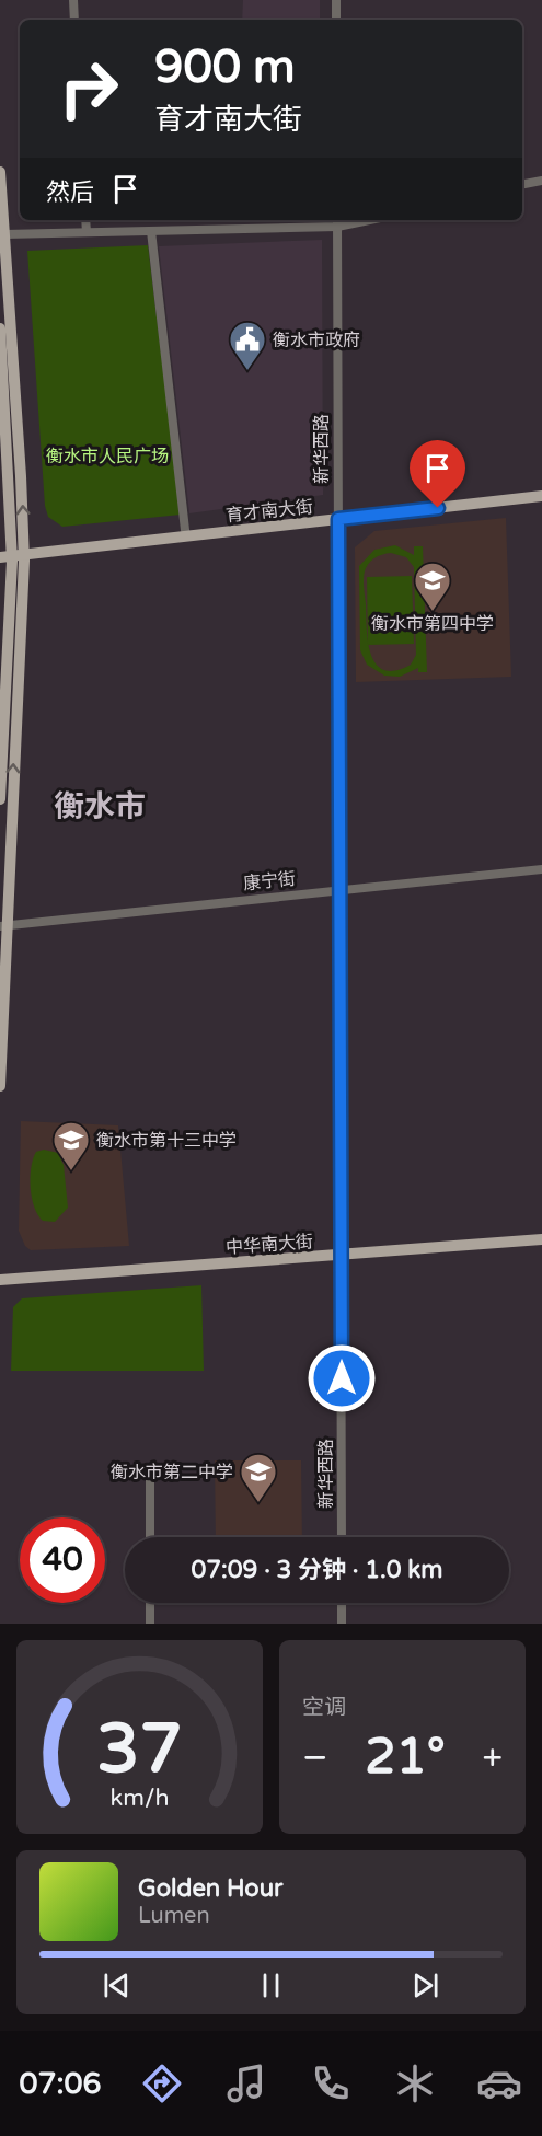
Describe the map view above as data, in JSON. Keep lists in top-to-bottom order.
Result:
{
  "streets": {
    "main road": ["育才南大街", "中华南大街"],
    "street": ["新华西路", "康宁街"]
  },
  "crossings": [
    ["新华西路", "育才南大街"],
    ["新华西路", "康宁街"],
    ["新华西路", "中华南大街"]
  ],
  "districts": ["衡水市"],
  "parks": ["衡水市人民广场"],
  "places": {
    "public building": ["衡水市政府"],
    "school or university": ["衡水市第四中学", "衡水市第十三中学", "衡水市第二中学"]
  },
  "page": {
    "turn": ["900 m", "育才南大街"],
    "then": "然后",
    "limit": "40",
    "trip": "07:09 · 3 分钟 · 1.0 km",
    "tile": "空调",
    "heat": ["−", "21°", "+"],
    "song": ["Golden Hour", "Lumen"],
    "tabs": "07:06",
    "gauge": ["37", "km/h"]
  }
}
